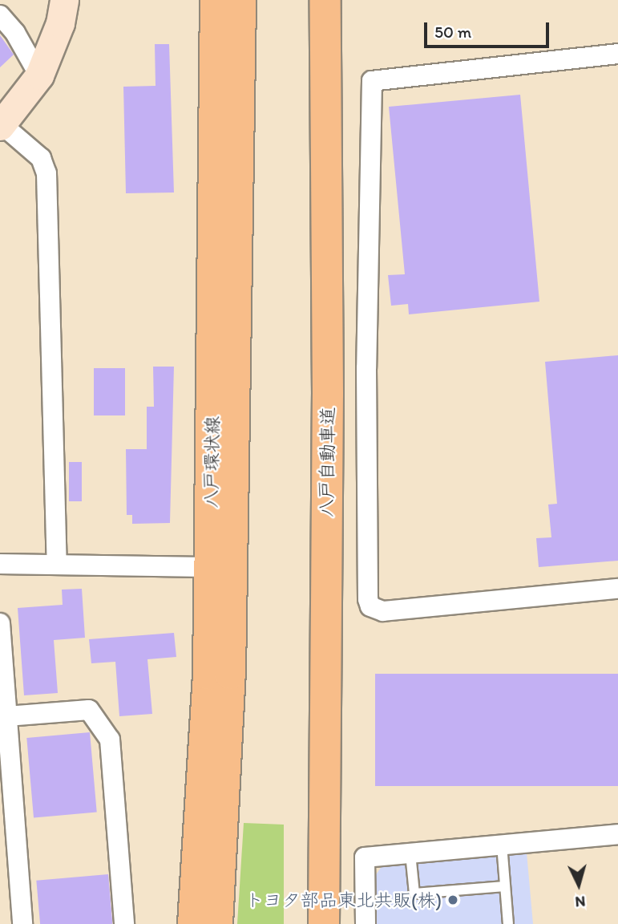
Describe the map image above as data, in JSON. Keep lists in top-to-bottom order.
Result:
{
  "streets": {
    "main road": ["八戸環状線", "八戸自動車道"]
  },
  "places": ["トヨタ部品東北共販(株)"],
  "scale_bar": "50 m",
  "north": "bottom"
}
